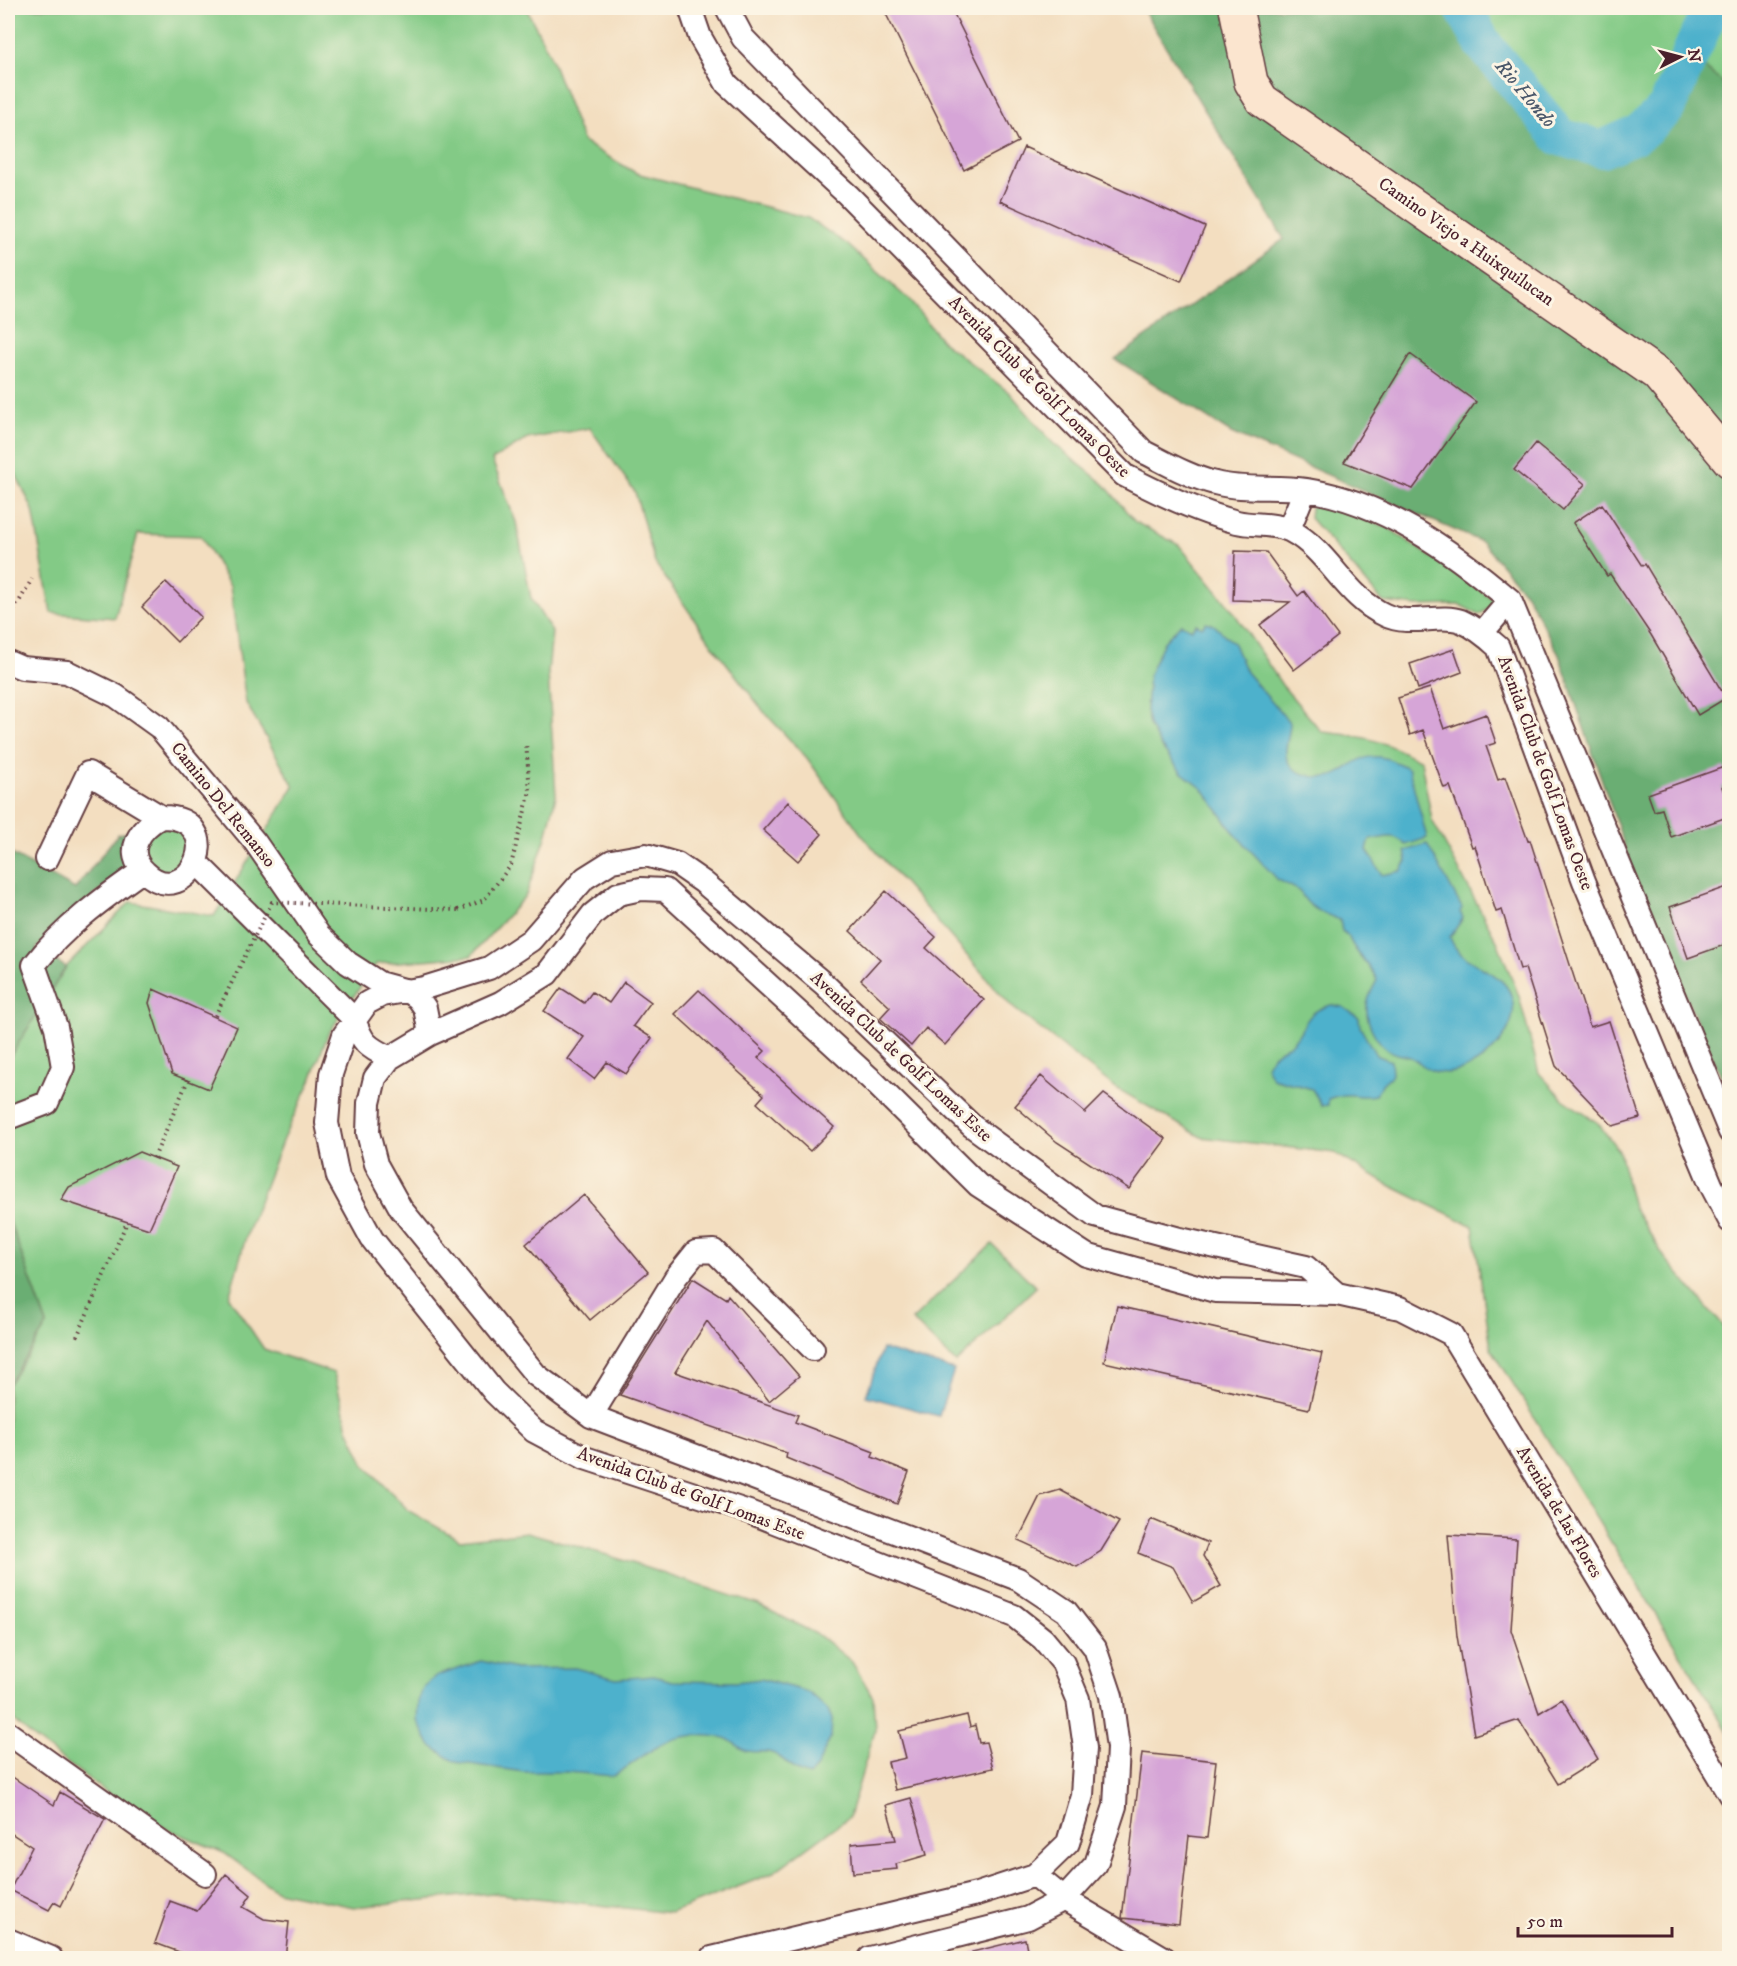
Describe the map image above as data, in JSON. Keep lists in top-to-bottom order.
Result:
{
  "streets": {
    "main road": ["Camino Viejo a Huixquilucan"],
    "street": [
      "Avenida Club de Golf Lomas Oeste",
      "Camino Del Remanso",
      "Avenida Club de Golf Lomas Este",
      "Avenida de las Flores"
    ]
  },
  "crossings": [
    ["Camino Del Remanso", "Avenida Club de Golf Lomas Este"],
    ["Avenida Club de Golf Lomas Este", "Avenida de las Flores"]
  ],
  "water": ["Rio Hondo"],
  "scale_bar": "50 m",
  "north": "right"
}
